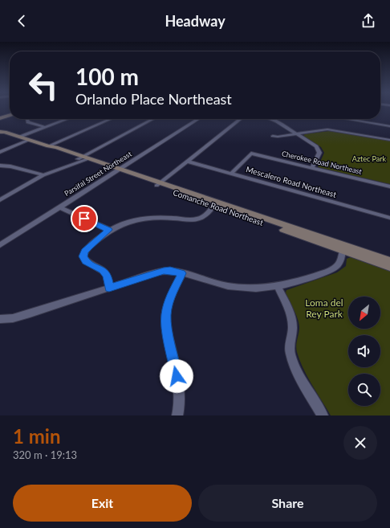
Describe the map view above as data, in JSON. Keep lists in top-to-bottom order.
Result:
{
  "streets": {
    "street": [
      "Cherokee Road Northeast",
      "Parsifal Street Northeast",
      "Mescalero Road Northeast",
      "Comanche Road Northeast"
    ]
  },
  "crossings": [
    ["Cherokee Road Northeast", "Mescalero Road Northeast"],
    ["Parsifal Street Northeast", "Comanche Road Northeast"]
  ],
  "parks": ["Aztec Park", "Loma del Rey Park"],
  "north": "bottom left",
  "page": {
    "header": "Headway",
    "turn": ["100 m", "Orlando Place Northeast"],
    "heading": ["1 min", "320 m · 19:13"],
    "buttons": ["Exit", "Share"]
  }
}
